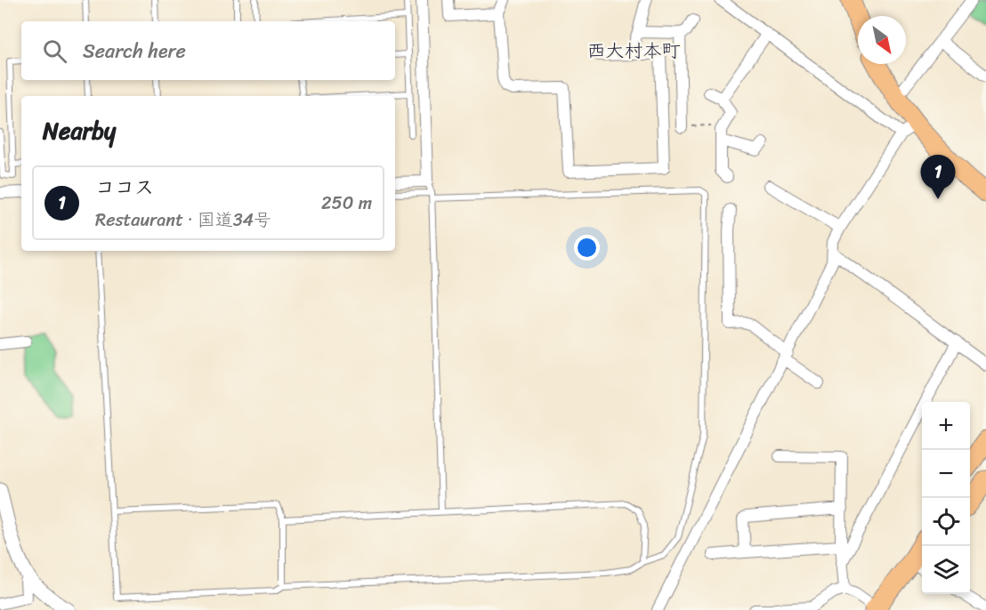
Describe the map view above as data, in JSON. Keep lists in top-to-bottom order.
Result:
{
  "districts": ["西大村本町"],
  "north": "bottom right",
  "page": {
    "search": "Search here",
    "heading": "Nearby",
    "pins": "1",
    "list": [
      {
        "mark": "1",
        "name": "ココス",
        "note": "Restaurant · 国道34号",
        "value": "250 m"
      }
    ],
    "map_buttons": ["+", "−"]
  }
}
